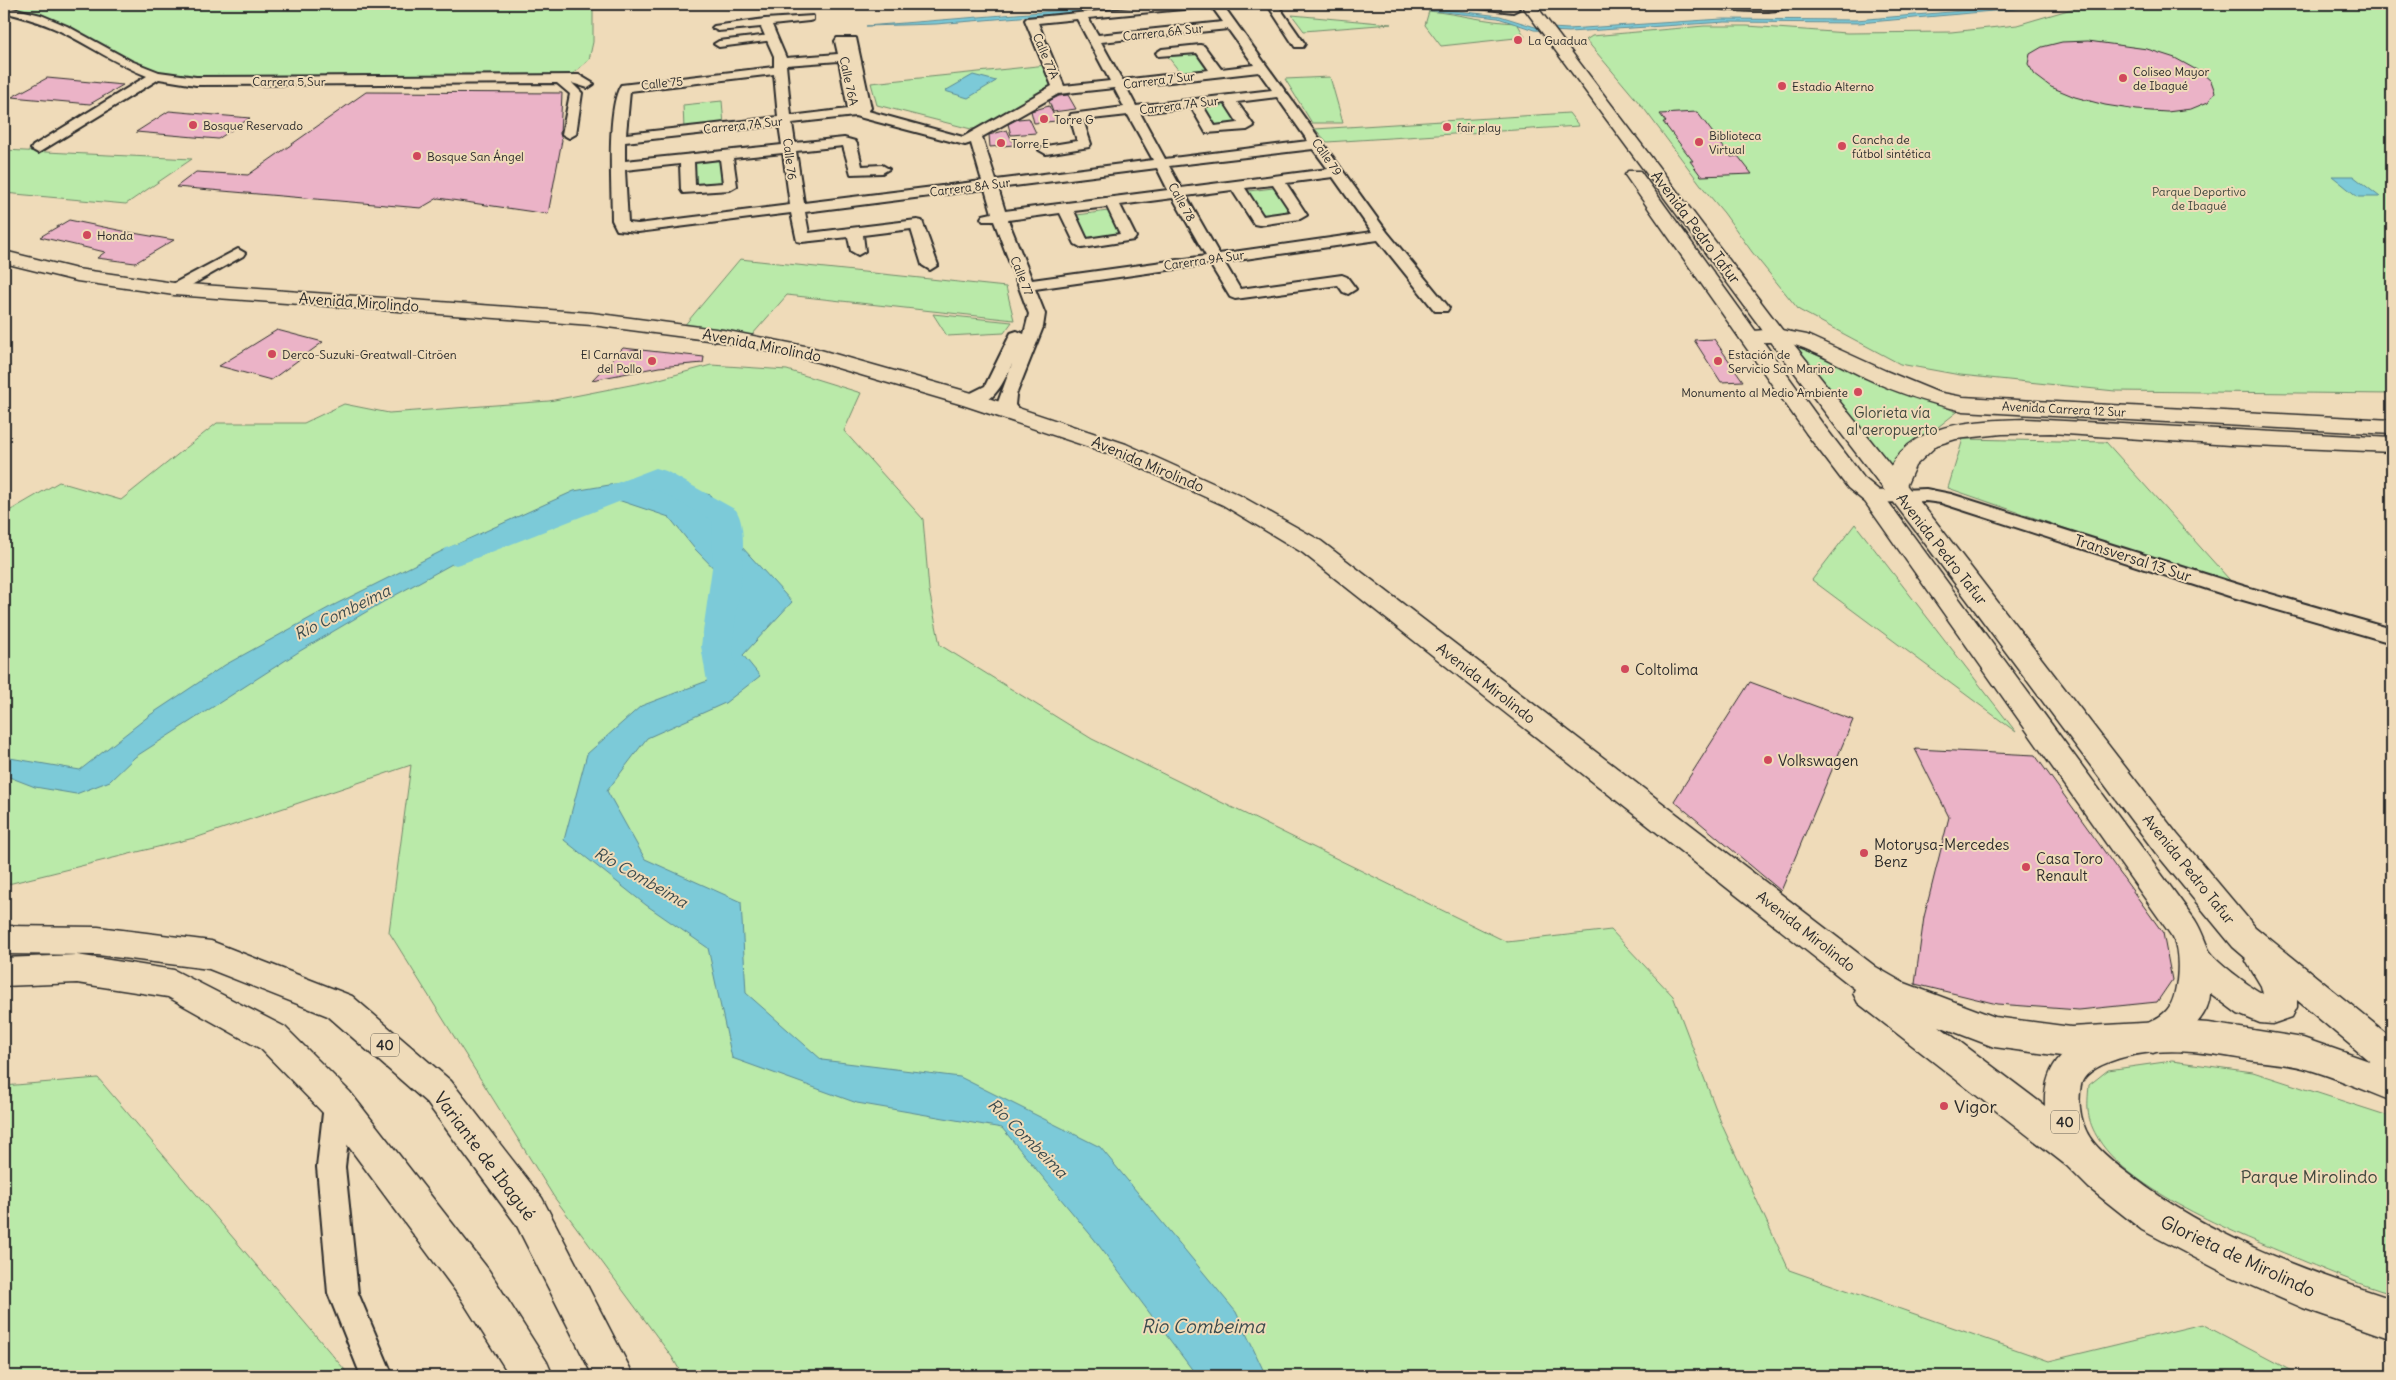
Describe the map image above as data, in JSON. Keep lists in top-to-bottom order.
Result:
{
  "streets": {
    "main road": [
      "Avenida Pedro Tafur",
      "Avenida Mirolindo",
      "Avenida Carrera 12 Sur",
      "40",
      "Variante de Ibagué",
      "Glorieta de Mirolindo"
    ],
    "street": [
      "Carrera 6A Sur",
      "Calle 77A",
      "Carrera 7 Sur",
      "Carrera 5 Sur",
      "Calle 76A",
      "Calle 75",
      "Carrera 7A Sur",
      "Calle 79",
      "Calle 76",
      "Carrera 8A Sur",
      "Calle 78",
      "Carerra 9A Sur",
      "Calle 77",
      "Transversal 13 Sur"
    ]
  },
  "crossings": [
    ["Carrera 6A Sur", "Calle 79"],
    ["Carrera 6A Sur", "Calle 78"],
    ["Calle 77A", "Carrera 7 Sur"],
    ["Calle 77A", "Calle 78"],
    ["Carrera 7 Sur", "Calle 79"],
    ["Carrera 7 Sur", "Calle 78"],
    ["Calle 76A", "Calle 75"],
    ["Calle 76A", "Carrera 7A Sur"],
    ["Calle 76A", "Calle 76"],
    ["Calle 75", "Carrera 7A Sur"],
    ["Calle 75", "Calle 76"],
    ["Calle 75", "Carrera 8A Sur"],
    ["Carrera 7A Sur", "Calle 79"],
    ["Carrera 7A Sur", "Calle 76"],
    ["Carrera 7A Sur", "Calle 78"],
    ["Calle 79", "Carrera 8A Sur"],
    ["Calle 79", "Carerra 9A Sur"],
    ["Calle 76", "Carrera 8A Sur"],
    ["Carrera 8A Sur", "Calle 78"],
    ["Carrera 8A Sur", "Calle 77"],
    ["Calle 78", "Carerra 9A Sur"],
    ["Avenida Pedro Tafur", "Avenida Mirolindo"],
    ["Avenida Pedro Tafur", "Avenida Carrera 12 Sur"],
    ["Avenida Pedro Tafur", "Transversal 13 Sur"],
    ["Avenida Pedro Tafur", "Glorieta de Mirolindo"],
    ["Carerra 9A Sur", "Calle 77"],
    ["Calle 77", "Avenida Mirolindo"],
    ["Avenida Mirolindo", "Glorieta de Mirolindo"],
    ["Avenida Carrera 12 Sur", "Transversal 13 Sur"]
  ],
  "water": ["Río Combeima", "Rio Combeima"],
  "parks": ["Parque Deportivo de Ibagué", "Glorieta vía al aeropuerto", "Parque Mirolindo"],
  "places": [
    "La Guadua",
    "Coliseo Mayor de Ibagué",
    "Estadio Alterno",
    "Torre G",
    "Bosque Reservado",
    "fair play",
    "Biblioteca Virtual",
    "Torre E",
    "Cancha de fútbol sintética",
    "Bosque San Ángel",
    "Honda",
    "Derco-Suzuki-Greatwall-Citröen",
    "El Carnaval del Pollo",
    "Estación de Servicio San Marino",
    "Monumento al Medio Ambiente",
    "Coltolima",
    "Volkswagen",
    "Motorysa-Mercedes Benz",
    "Casa Toro Renault",
    "Vigor"
  ]
}
